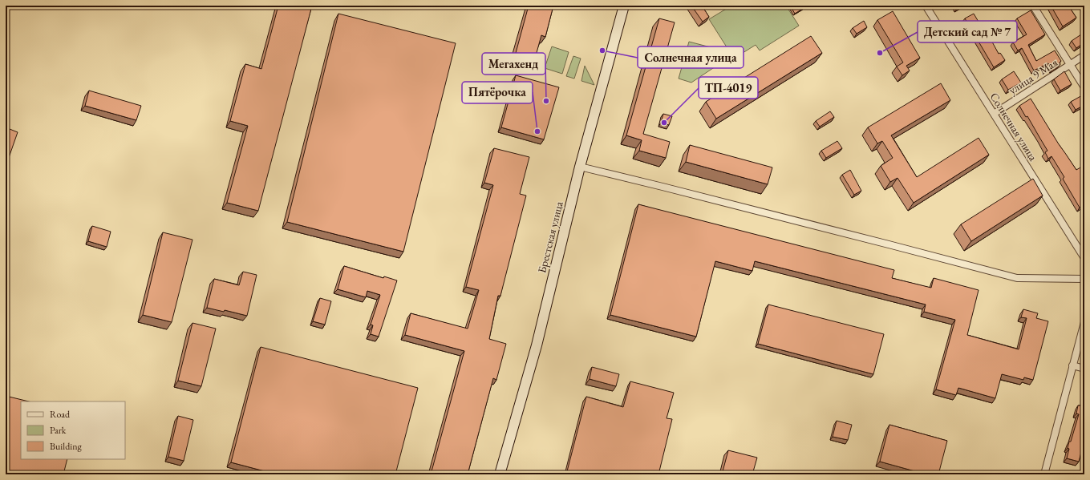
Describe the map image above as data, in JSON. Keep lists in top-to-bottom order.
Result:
{
  "streets": {
    "street": ["улица 9 Мая", "Солнечная улица", "Брестская улица"]
  },
  "crossings": [
    ["улица 9 Мая", "Солнечная улица"]
  ],
  "places": [
    "Солнечная улица",
    "Детский сад № 7",
    "Мегахенд",
    "ТП-4019",
    "Пятёрочка"
  ],
  "legend": ["Road", "Park", "Building"]
}
